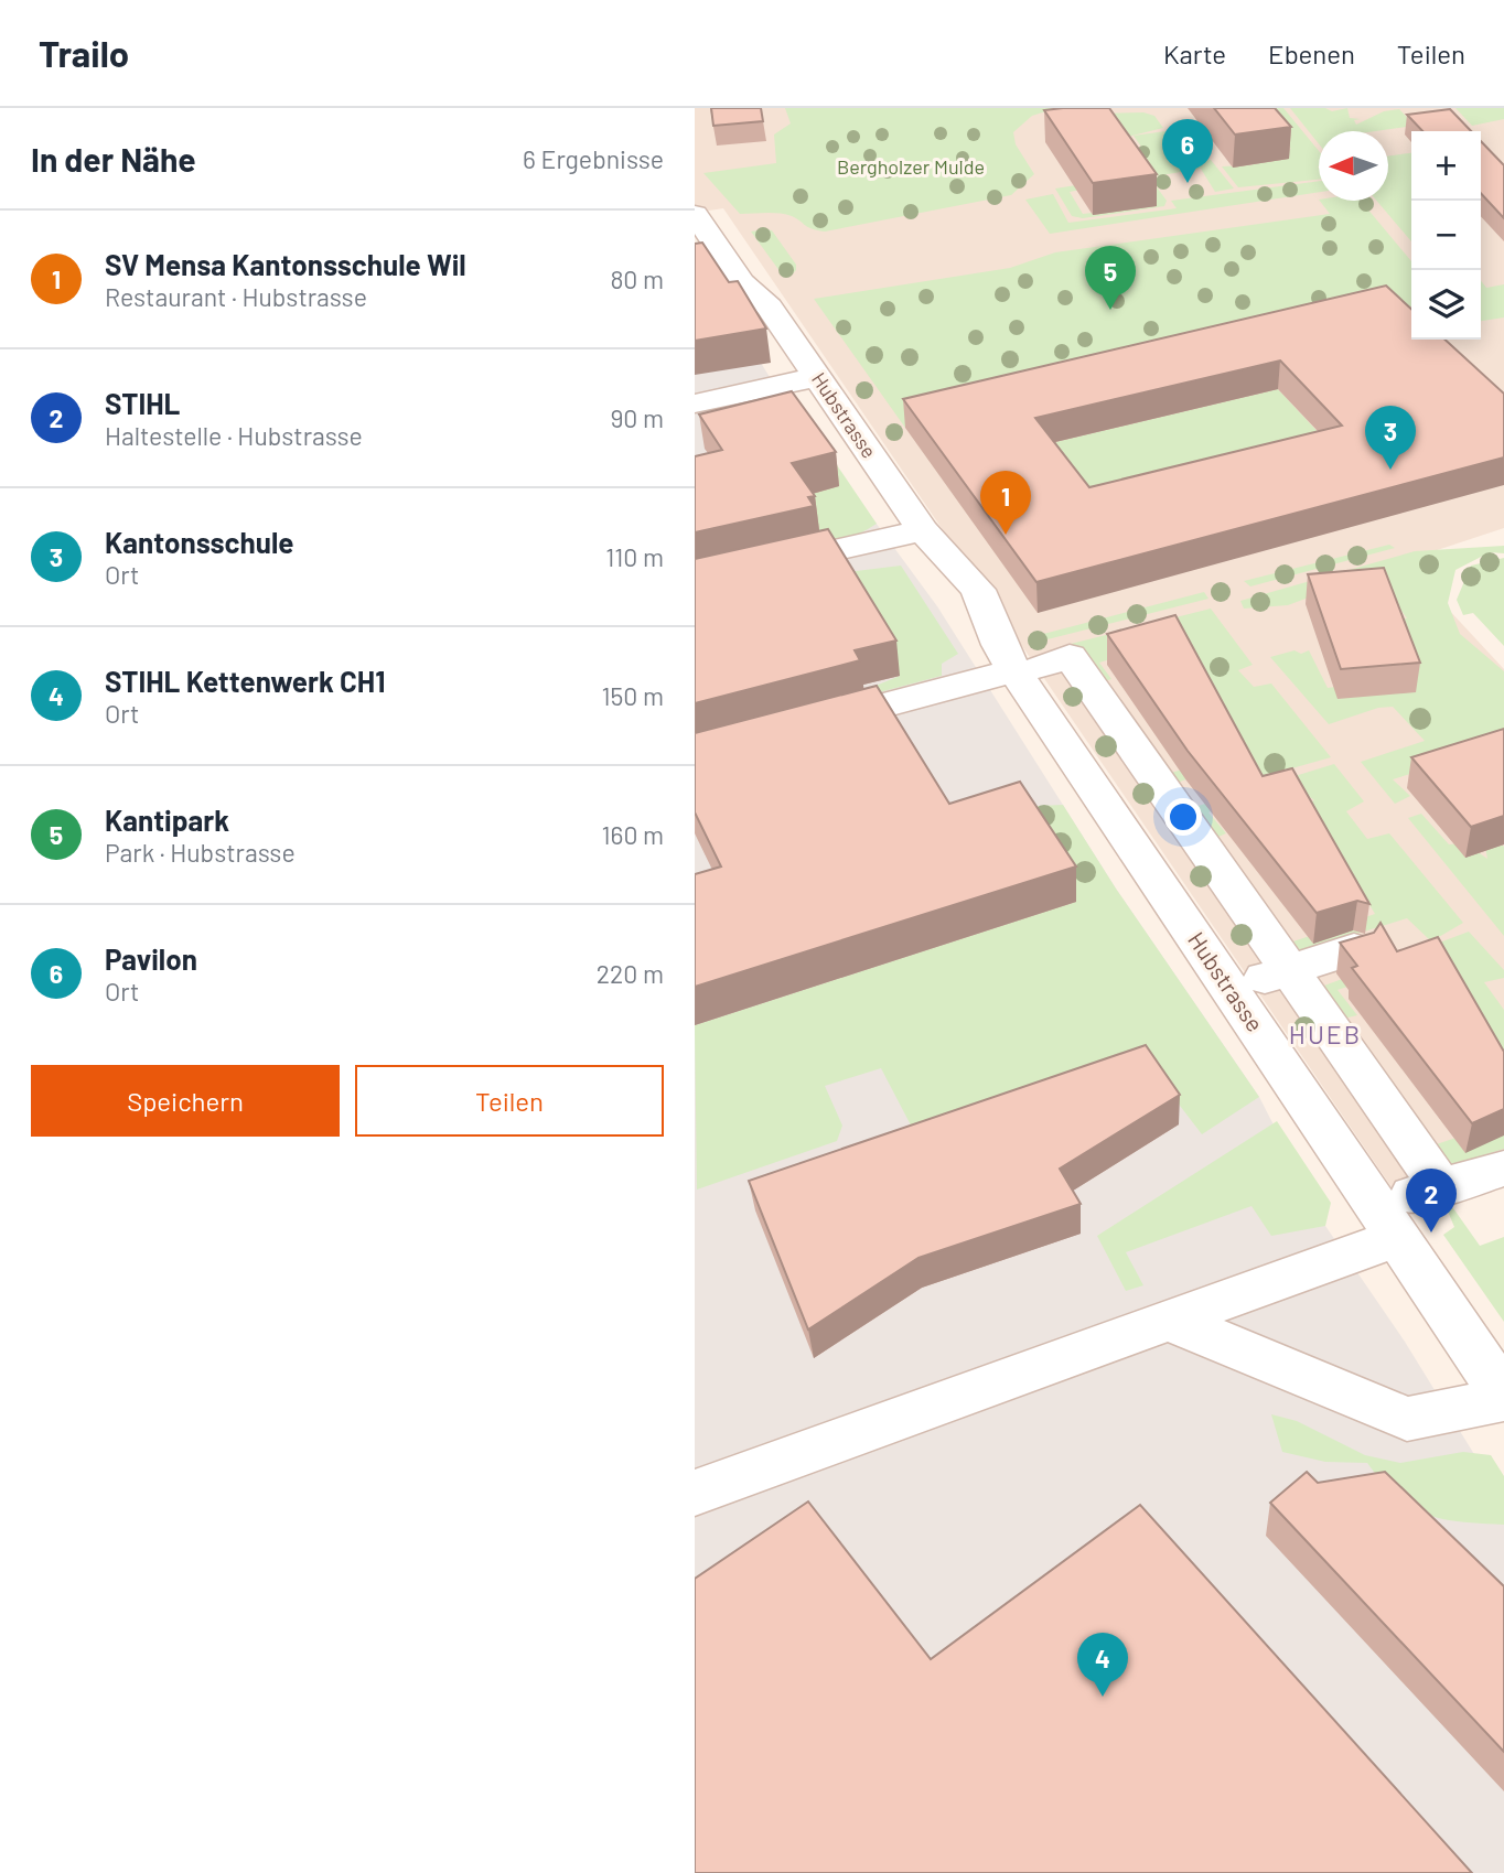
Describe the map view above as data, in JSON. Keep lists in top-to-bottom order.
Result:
{
  "streets": {
    "street": ["Hubstrasse"]
  },
  "districts": ["HUEB"],
  "parks": ["Bergholzer Mulde"],
  "north": "left",
  "page": {
    "header": "Trailo",
    "nav": ["Karte", "Ebenen", "Teilen"],
    "heading": ["In der Nähe", "6 Ergebnisse"],
    "pins": [
      "6",
      "5",
      "3",
      "1",
      "2",
      "4"
    ],
    "map_buttons": ["+", "−"],
    "list": [
      {
        "mark": "1",
        "name": "SV Mensa Kantonsschule Wil",
        "note": "Restaurant · Hubstrasse",
        "value": "80 m"
      },
      {
        "mark": "2",
        "name": "STIHL",
        "note": "Haltestelle · Hubstrasse",
        "value": "90 m"
      },
      {
        "mark": "3",
        "name": "Kantonsschule",
        "note": "Ort",
        "value": "110 m"
      },
      {
        "mark": "4",
        "name": "STIHL Kettenwerk CH1",
        "note": "Ort",
        "value": "150 m"
      },
      {
        "mark": "5",
        "name": "Kantipark",
        "note": "Park · Hubstrasse",
        "value": "160 m"
      },
      {
        "mark": "6",
        "name": "Pavilon",
        "note": "Ort",
        "value": "220 m"
      }
    ],
    "buttons": ["Speichern", "Teilen"]
  }
}
